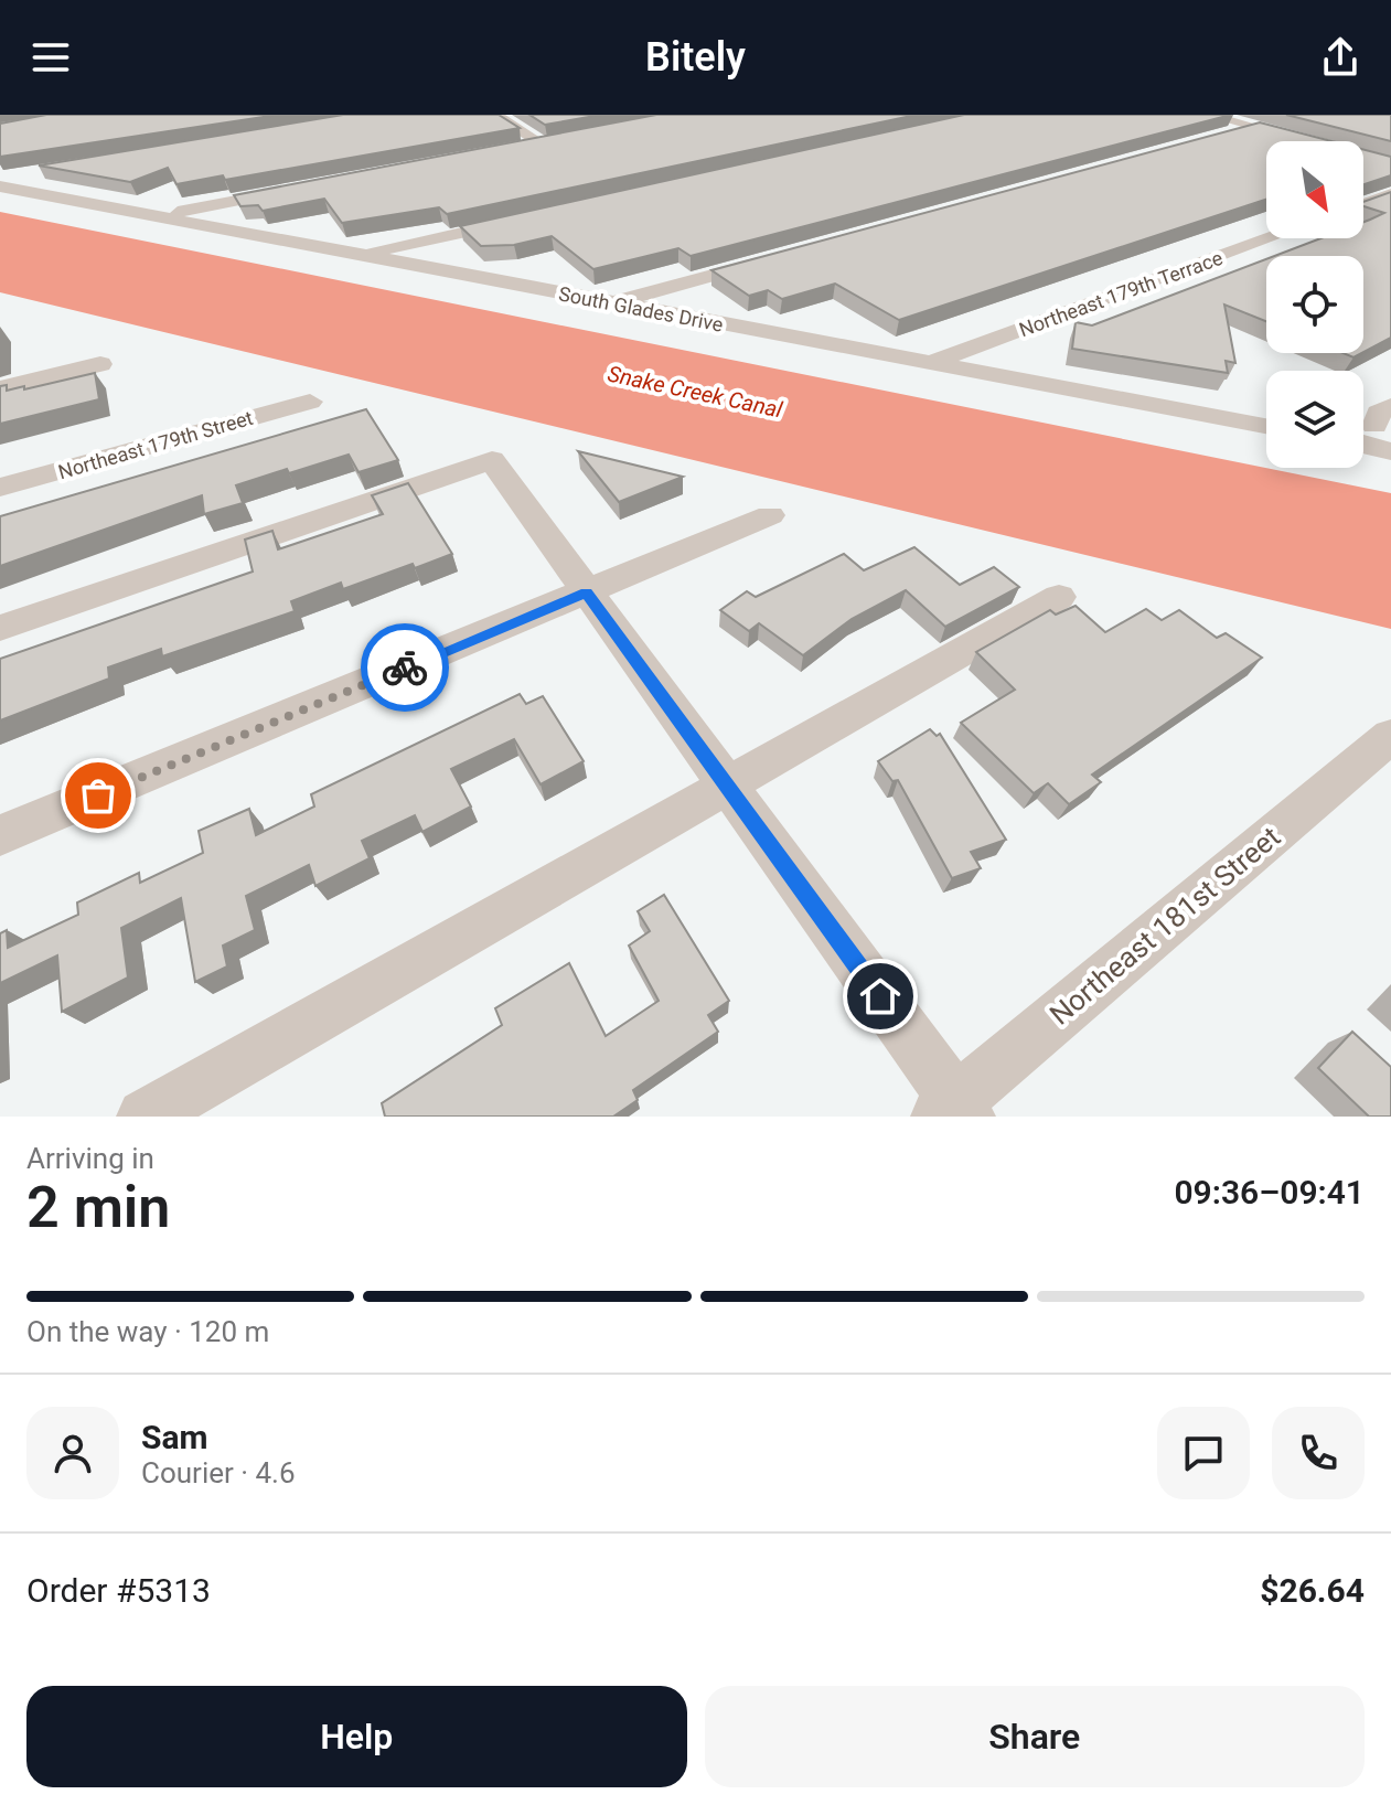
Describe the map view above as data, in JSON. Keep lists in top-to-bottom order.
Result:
{
  "streets": {
    "street": [
      "Northeast 179th Terrace",
      "South Glades Drive",
      "Northeast 179th Street",
      "Northeast 181st Street"
    ]
  },
  "crossings": [
    ["Northeast 179th Terrace", "South Glades Drive"]
  ],
  "water": ["Snake Creek Canal"],
  "north": "bottom right",
  "page": {
    "header": "Bitely",
    "heading": ["2 min", "Arriving in", "09:36–09:41"],
    "panel": [
      "Sam",
      "Courier · 4.6",
      "Order #5313",
      "$26.64"
    ],
    "bar": "On the way · 120 m",
    "buttons": ["Help", "Share"]
  }
}
